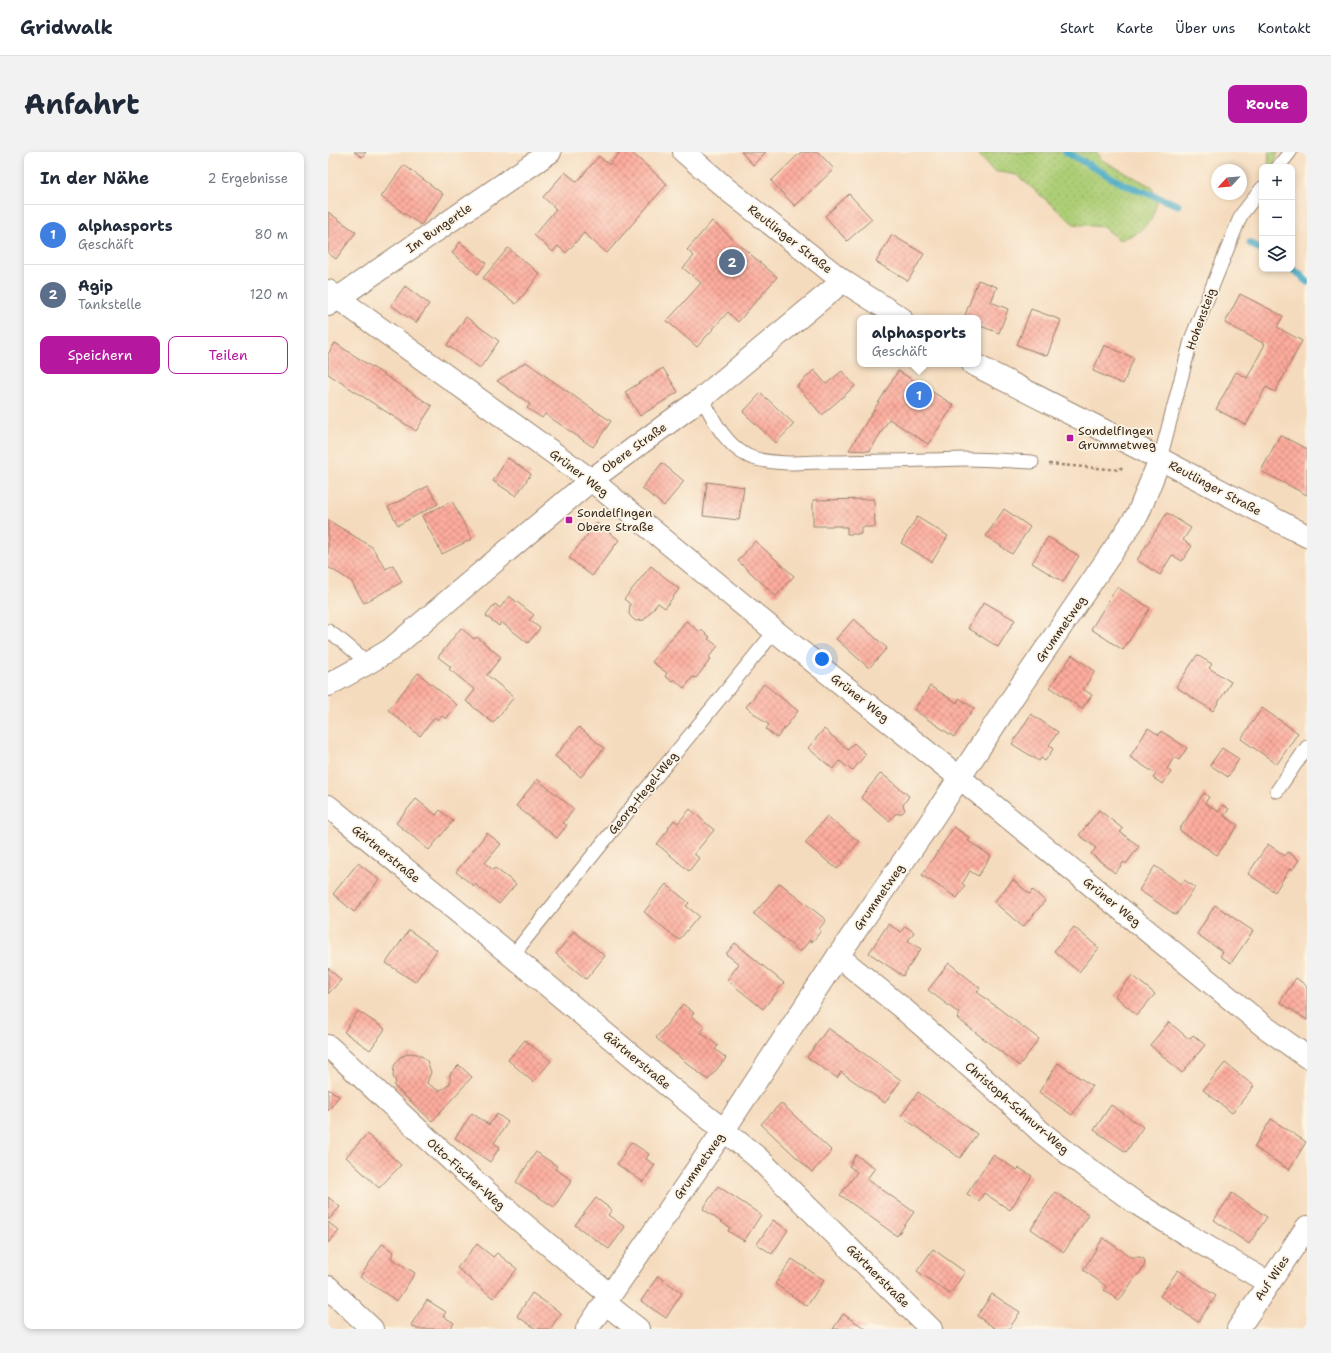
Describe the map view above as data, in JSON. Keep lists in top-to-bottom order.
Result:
{
  "streets": {
    "street": [
      "Im Bungertle",
      "Reutlinger Straße",
      "Obere Straße",
      "Grüner Weg",
      "Grummetweg",
      "Gärtnerstraße",
      "Christoph-Schnurr-Weg",
      "Otto-Fischer-Weg",
      "Auf Wies"
    ],
    "lane": ["Hohensteig", "Georg-Hegel-Weg"]
  },
  "crossings": [
    ["Im Bungertle", "Grüner Weg"],
    ["Reutlinger Straße", "Hohensteig"],
    ["Reutlinger Straße", "Obere Straße"],
    ["Reutlinger Straße", "Grummetweg"],
    ["Hohensteig", "Grummetweg"],
    ["Obere Straße", "Grüner Weg"],
    ["Grüner Weg", "Grummetweg"],
    ["Grüner Weg", "Georg-Hegel-Weg"],
    ["Grummetweg", "Gärtnerstraße"],
    ["Grummetweg", "Christoph-Schnurr-Weg"],
    ["Grummetweg", "Otto-Fischer-Weg"],
    ["Georg-Hegel-Weg", "Gärtnerstraße"],
    ["Christoph-Schnurr-Weg", "Auf Wies"]
  ],
  "places": {
    "transit": ["Sondelfingen Grummetweg", "Sondelfingen Obere Straße"]
  },
  "north": "bottom left",
  "page": {
    "header": "Gridwalk",
    "nav": [
      "Start",
      "Karte",
      "Über uns",
      "Kontakt"
    ],
    "title": "Anfahrt",
    "buttons": [
      "Route",
      ["Speichern", "Teilen"]
    ],
    "heading": ["In der Nähe", "2 Ergebnisse"],
    "map_buttons": ["+", "−"],
    "list": [
      {
        "mark": "1",
        "name": "alphasports",
        "note": "Geschäft",
        "value": "80 m"
      },
      {
        "mark": "2",
        "name": "Agip",
        "note": "Tankstelle",
        "value": "120 m"
      }
    ],
    "pins": ["2", "1"],
    "popup": ["alphasports", "Geschäft"]
  }
}
